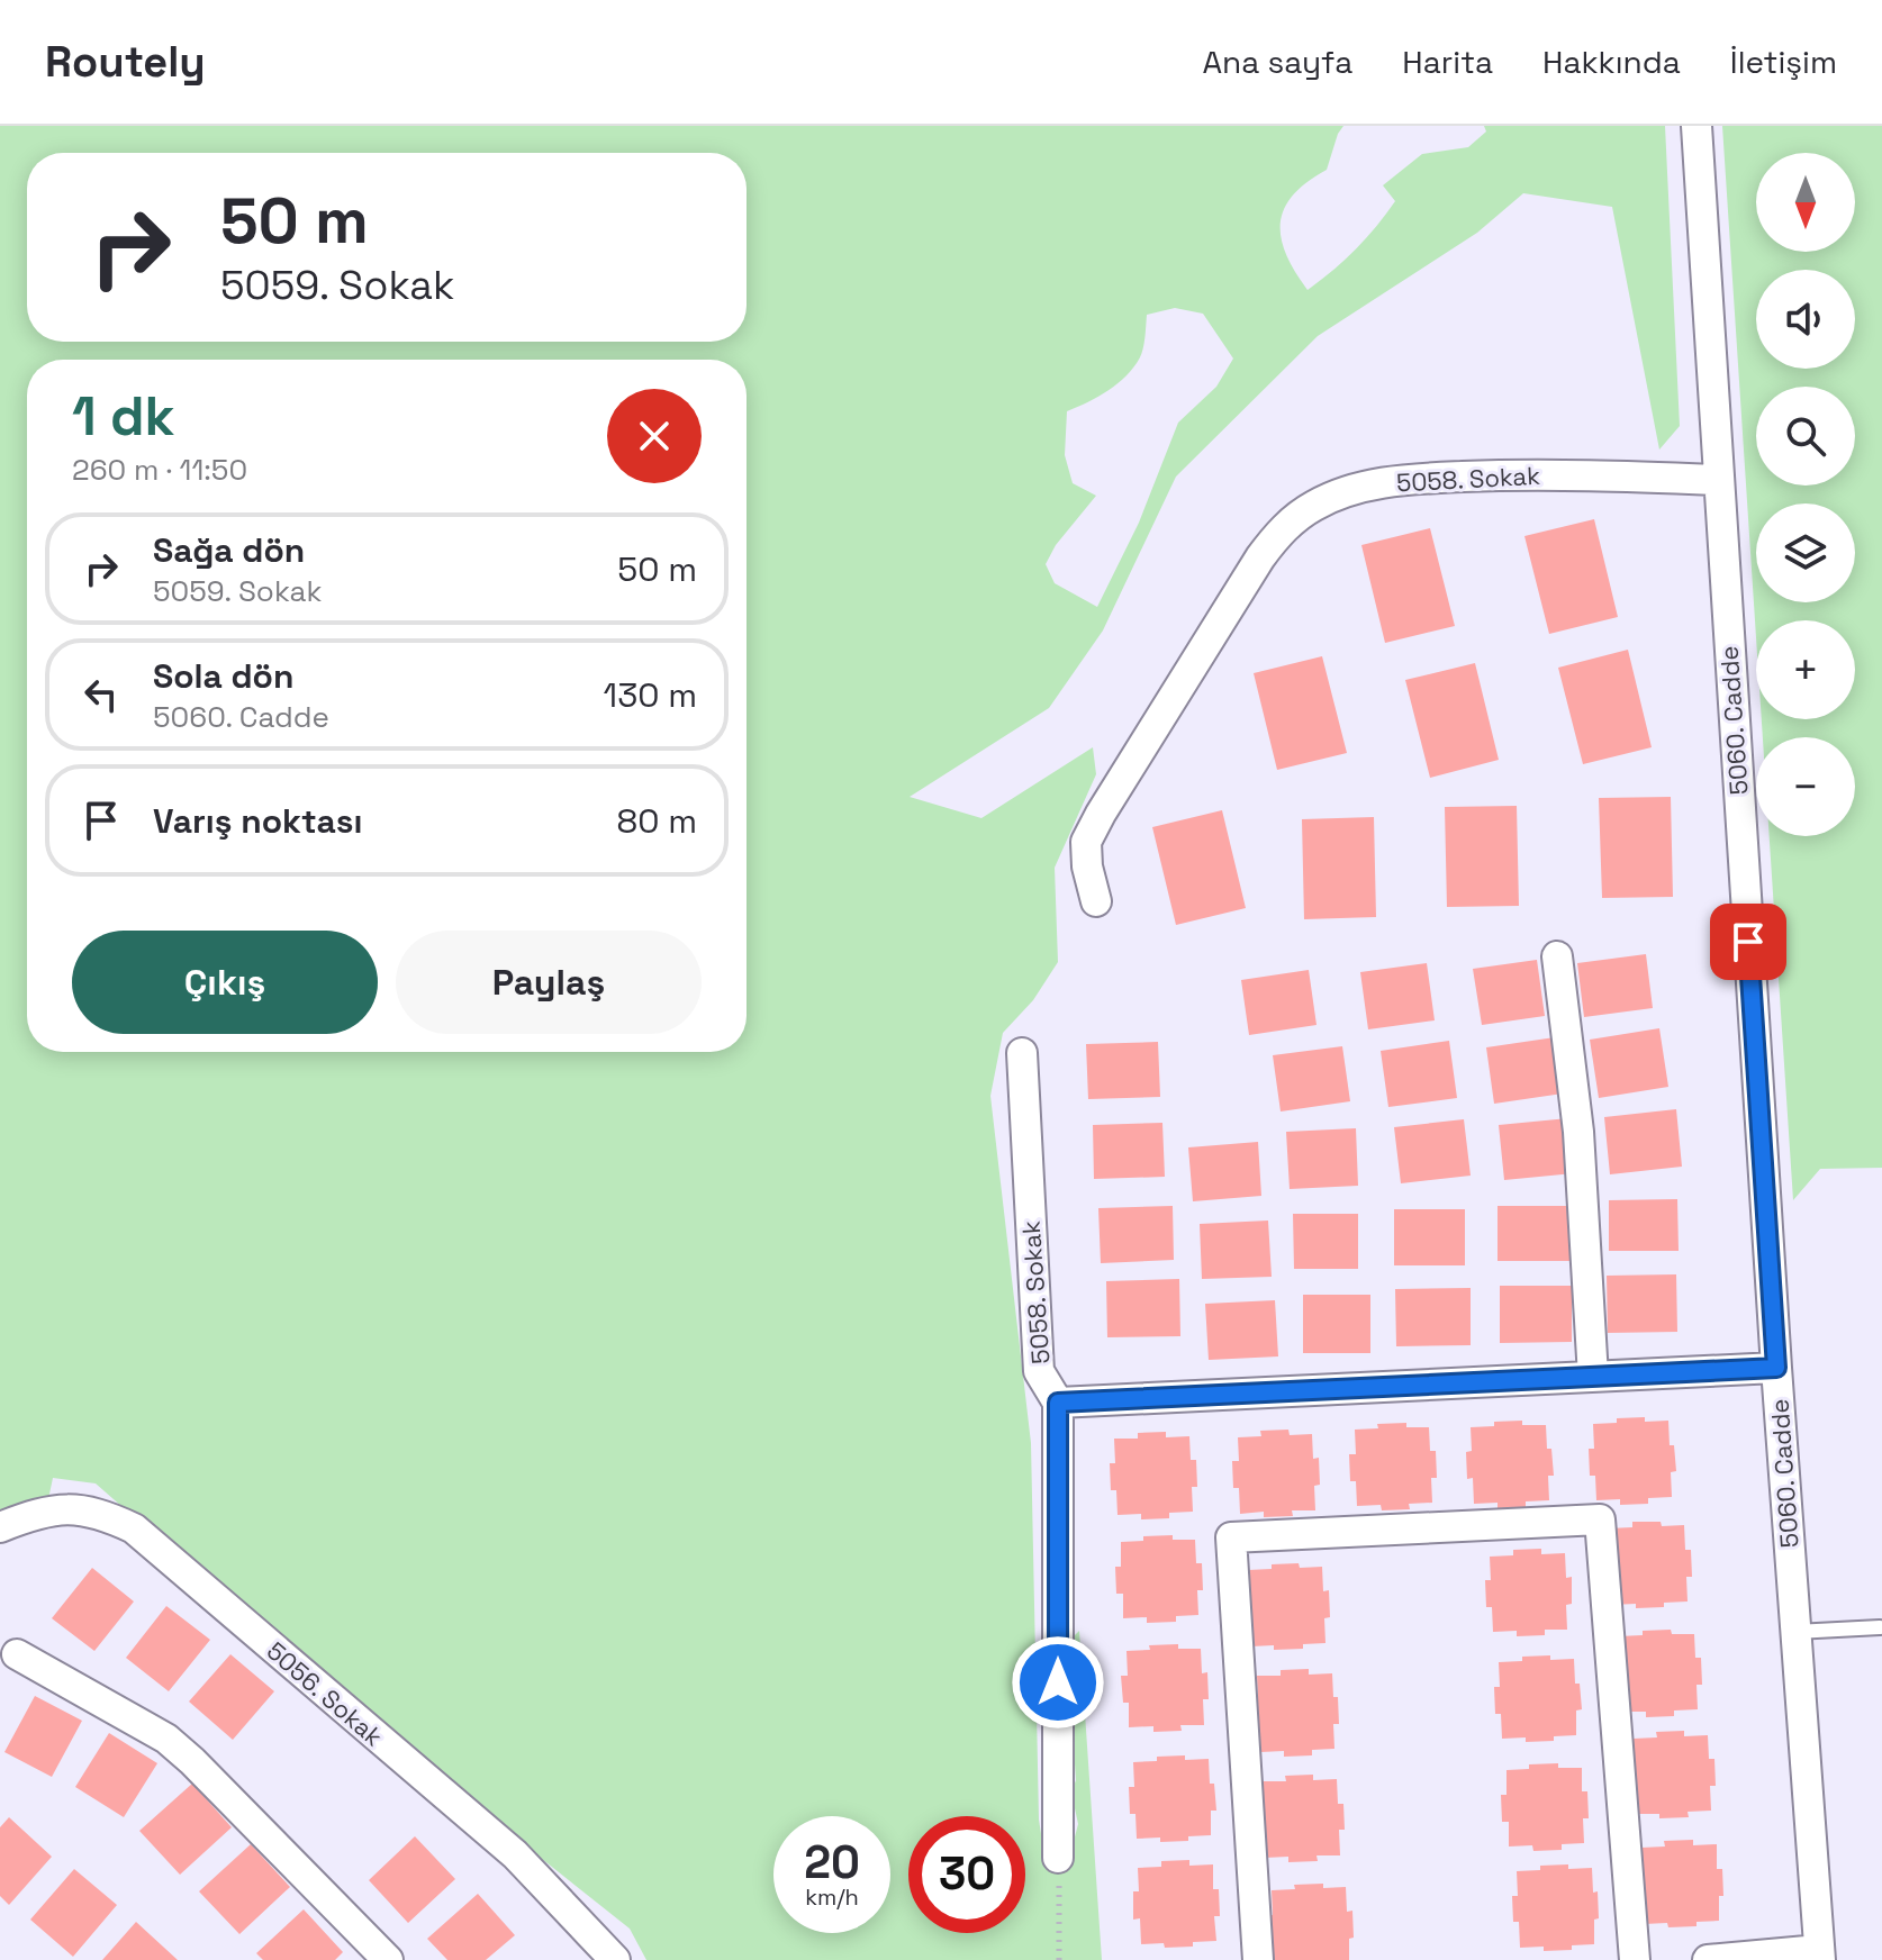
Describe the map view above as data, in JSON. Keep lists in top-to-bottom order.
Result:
{
  "streets": {
    "street": ["5058. Sokak", "5060. Cadde", "5056. Sokak"]
  },
  "crossings": [
    ["5058. Sokak", "5060. Cadde"]
  ],
  "north": "bottom",
  "page": {
    "header": "Routely",
    "nav": [
      "Ana sayfa",
      "Harita",
      "Hakkında",
      "İletişim"
    ],
    "map_buttons": ["+", "−"],
    "turn": ["50 m", "5059. Sokak"],
    "heading": ["1 dk", "260 m · 11:50"],
    "list": [
      {
        "name": "Sağa dön",
        "note": "5059. Sokak",
        "value": "50 m"
      },
      {
        "name": "Sola dön",
        "note": "5060. Cadde",
        "value": "130 m"
      },
      {
        "name": "Varış noktası",
        "value": "80 m"
      }
    ],
    "buttons": ["Çıkış", "Paylaş"],
    "speed": "20 km/h",
    "limit": "30"
  }
}
